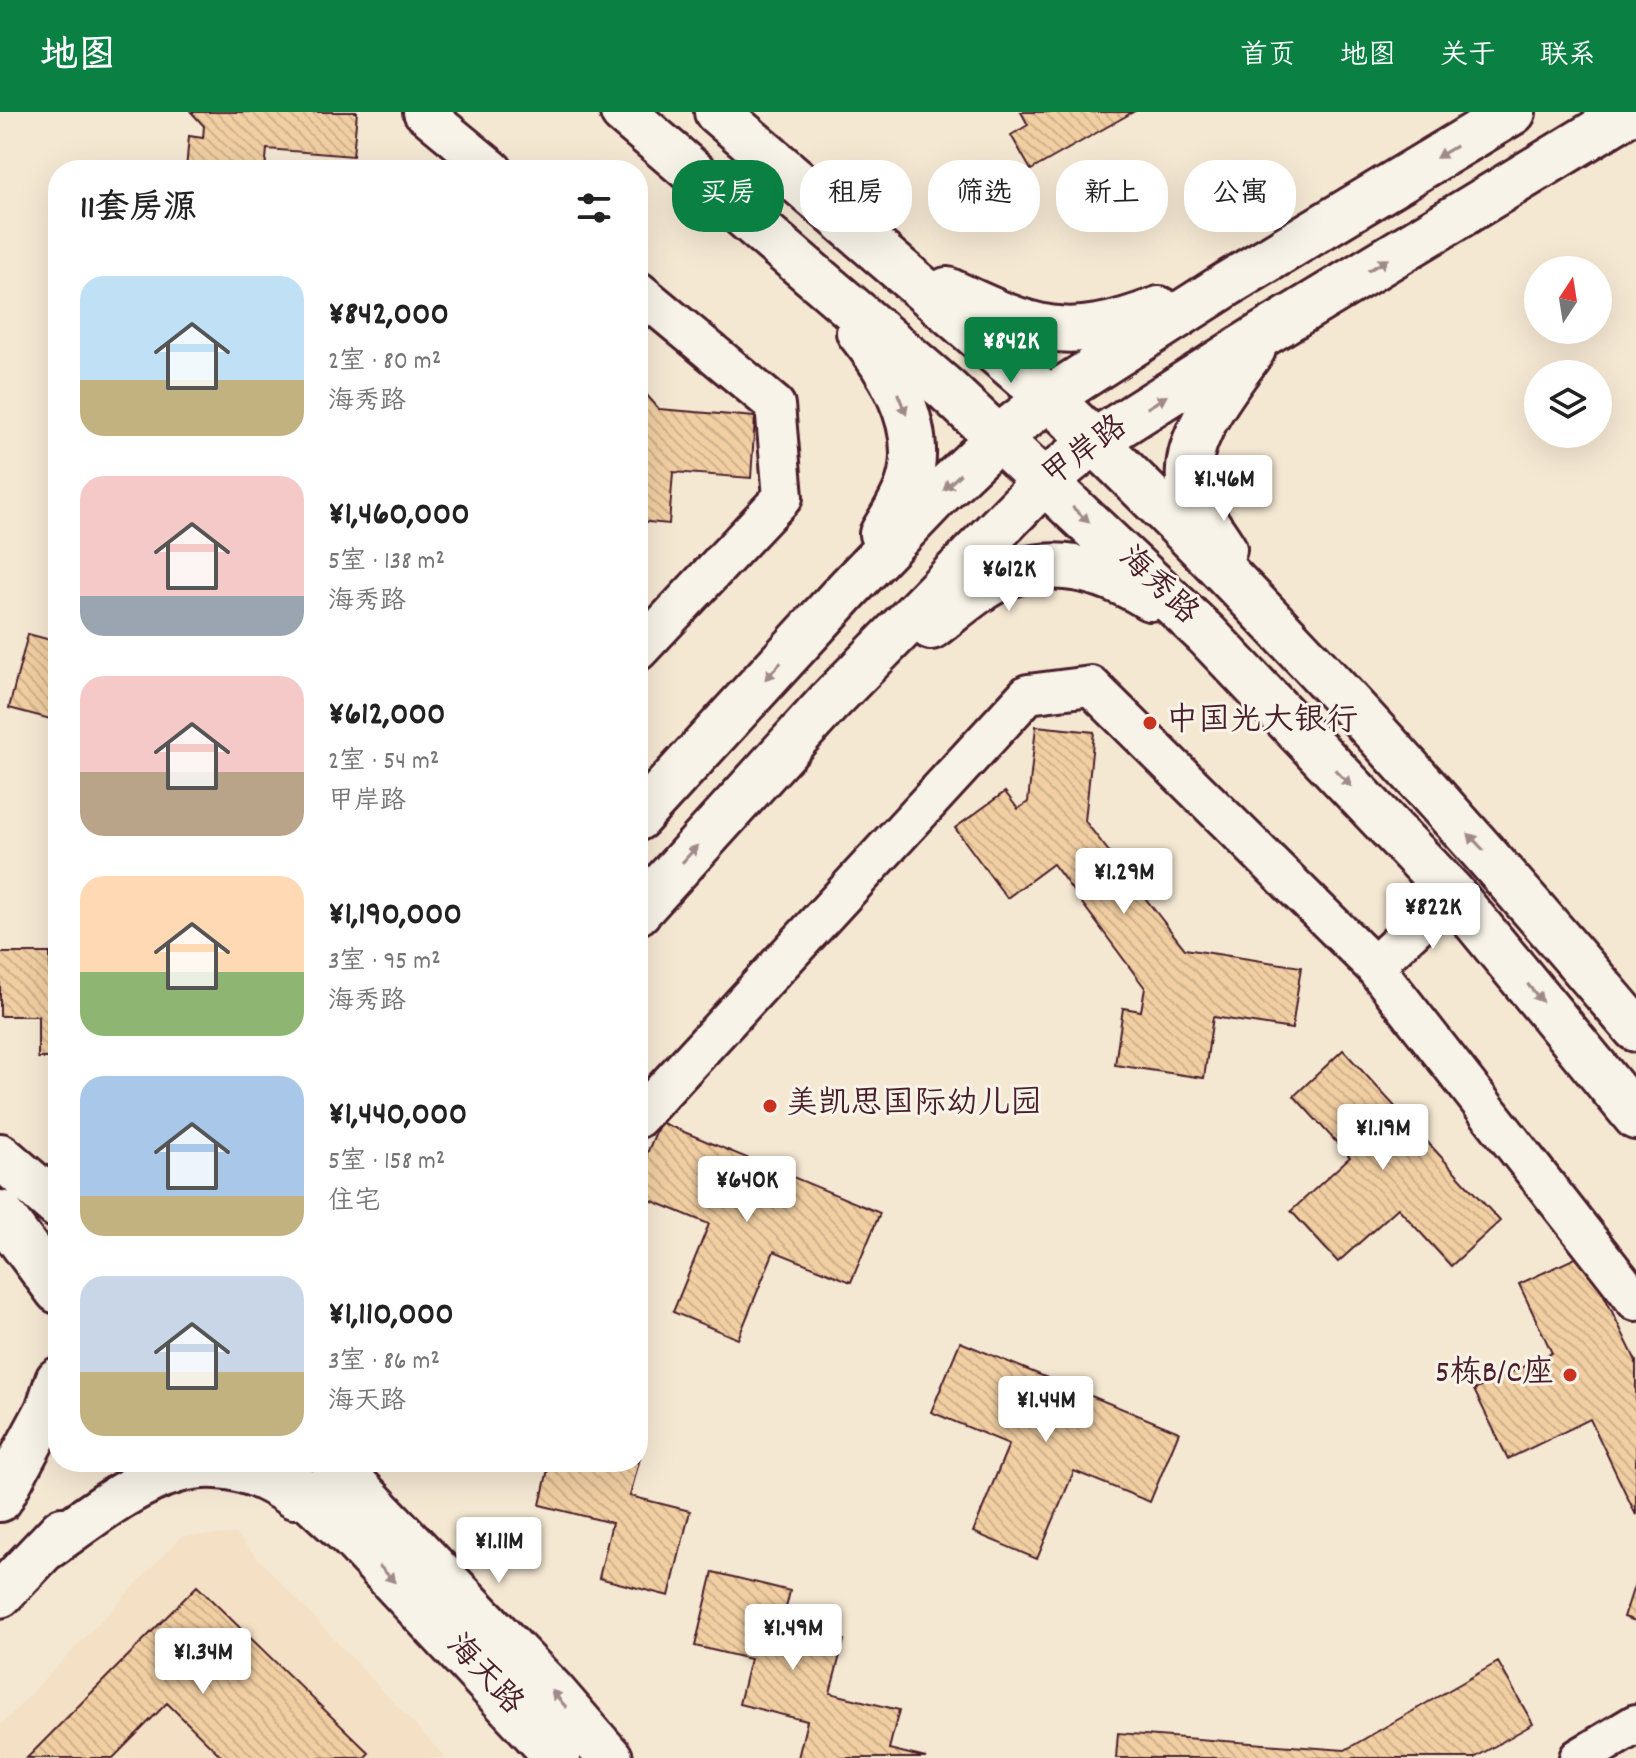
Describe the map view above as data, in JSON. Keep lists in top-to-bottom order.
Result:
{
  "streets": {
    "main road": ["甲岸路", "海秀路", "海天路"]
  },
  "crossings": [
    ["甲岸路", "海秀路"]
  ],
  "places": ["中国光大银行", "美凯思国际幼儿园", "5栋B/C座"],
  "north": "top",
  "page": {
    "header": "地图",
    "nav": [
      "首页",
      "地图",
      "关于",
      "联系"
    ],
    "chip": [
      "买房",
      "租房",
      "筛选",
      "新上",
      "公寓"
    ],
    "heading": "11套房源",
    "list": [
      {
        "name": "¥842,000",
        "note": "2室 · 80 m² · 海秀路"
      },
      {
        "name": "¥1,460,000",
        "note": "5室 · 138 m² · 海秀路"
      },
      {
        "name": "¥612,000",
        "note": "2室 · 54 m² · 甲岸路"
      },
      {
        "name": "¥1,190,000",
        "note": "3室 · 95 m² · 海秀路"
      },
      {
        "name": "¥1,440,000",
        "note": "5室 · 158 m² · 住宅"
      },
      {
        "name": "¥1,110,000",
        "note": "3室 · 86 m² · 海天路"
      }
    ],
    "price": [
      "¥842K",
      "¥1.46M",
      "¥612K",
      "¥1.29M",
      "¥822K",
      "¥1.19M",
      "¥640K",
      "¥1.44M",
      "¥1.11M",
      "¥1.49M",
      "¥1.34M"
    ]
  }
}
